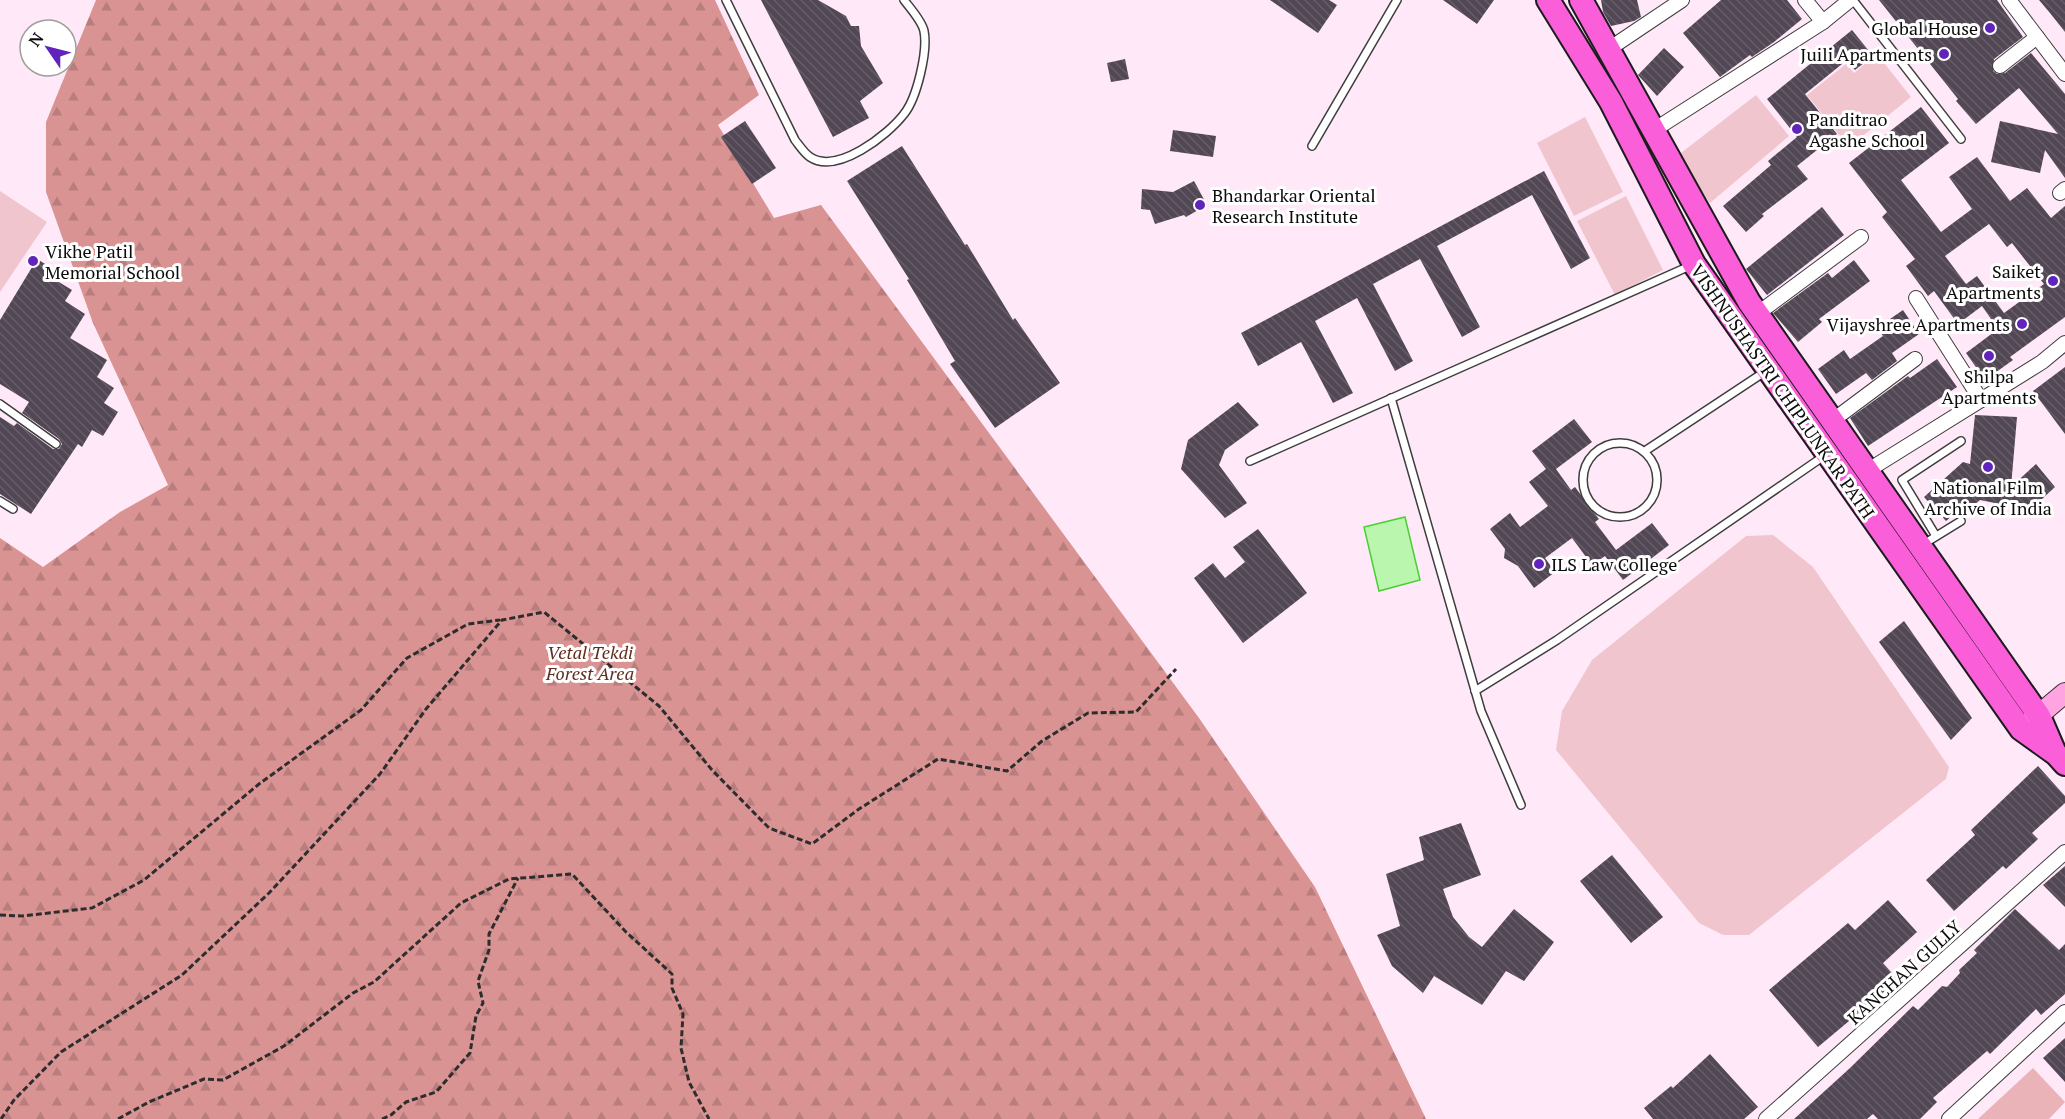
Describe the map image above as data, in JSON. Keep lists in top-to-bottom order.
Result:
{
  "streets": {
    "main road": ["VISHNUSHASTRI CHIPLUNKAR PATH"],
    "street": ["KANCHAN GULLY"]
  },
  "parks": ["Vetal Tekdi Forest Area"],
  "places": [
    "Global House",
    "Juili Apartments",
    "Panditrao Agashe School",
    "Bhandarkar Oriental Research Institute",
    "Vikhe Patil Memorial School",
    "Saiket Apartments",
    "Vijayshree Apartments",
    "Shilpa Apartments",
    "National Film Archive of India",
    "ILS Law College"
  ],
  "north": "top left"
}
